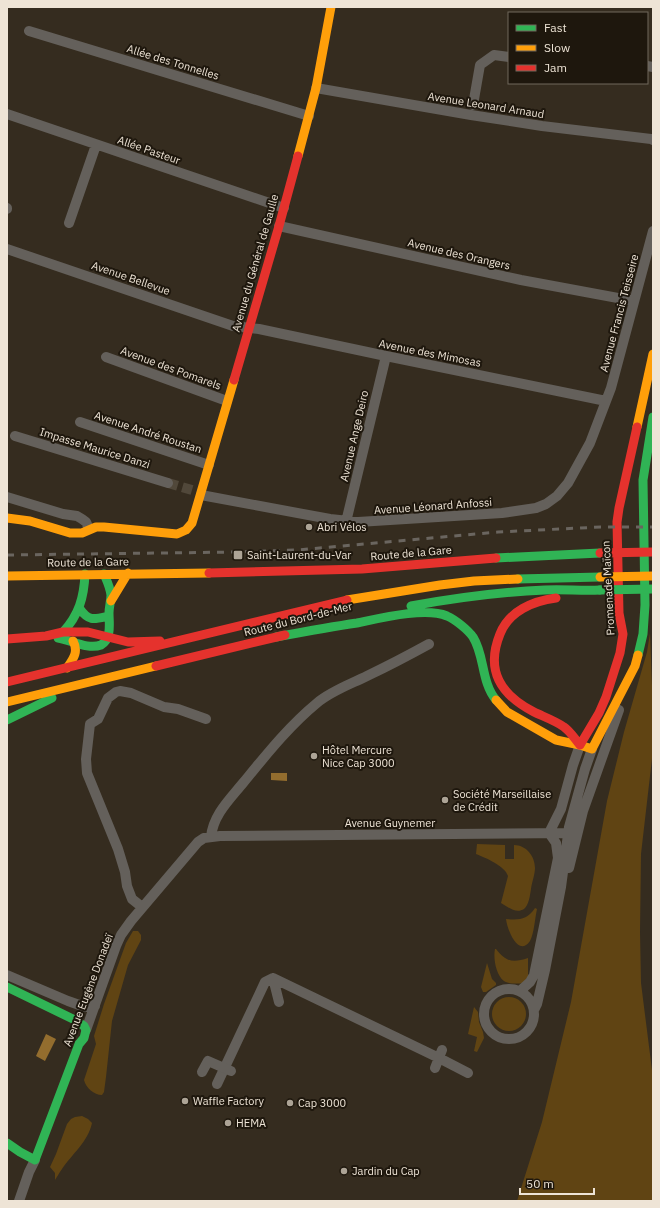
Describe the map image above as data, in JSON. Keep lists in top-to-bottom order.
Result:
{
  "streets": {
    "main road": [
      "Avenue du Général de Gaulle",
      "Route de la Gare",
      "Promenade Maïcon",
      "Route du Bord-de-Mer",
      "Avenue Eugène Donadeï"
    ],
    "street": [
      "Allée des Tonnelles",
      "Avenue Leonard Arnaud",
      "Allée Pasteur",
      "Avenue des Orangers",
      "Avenue Bellevue",
      "Avenue Francis Teisseire",
      "Avenue des Mimosas",
      "Avenue des Pomarels",
      "Avenue André Roustan",
      "Avenue Ange Deiro",
      "Impasse Maurice Danzi",
      "Avenue Léonard Anfossi",
      "Avenue Guynemer"
    ]
  },
  "crossings": [
    ["Allée des Tonnelles", "Avenue du Général de Gaulle"],
    ["Avenue Leonard Arnaud", "Avenue du Général de Gaulle"],
    ["Allée Pasteur", "Avenue du Général de Gaulle"],
    ["Avenue des Orangers", "Avenue du Général de Gaulle"],
    ["Avenue des Orangers", "Avenue Francis Teisseire"],
    ["Avenue du Général de Gaulle", "Avenue Bellevue"],
    ["Avenue du Général de Gaulle", "Avenue des Mimosas"],
    ["Avenue du Général de Gaulle", "Avenue des Pomarels"],
    ["Avenue du Général de Gaulle", "Avenue André Roustan"],
    ["Avenue du Général de Gaulle", "Avenue Léonard Anfossi"],
    ["Avenue Bellevue", "Avenue des Mimosas"],
    ["Avenue Francis Teisseire", "Avenue des Mimosas"],
    ["Avenue Francis Teisseire", "Avenue Léonard Anfossi"],
    ["Avenue des Mimosas", "Avenue Ange Deiro"],
    ["Avenue des Mimosas", "Avenue Léonard Anfossi"],
    ["Avenue Ange Deiro", "Avenue Léonard Anfossi"],
    ["Avenue Guynemer", "Avenue Eugène Donadeï"]
  ],
  "places": {
    "other": [
      "Abri Vélos",
      "Hôtel Mercure Nice Cap 3000",
      "Société Marseillaise de Crédit",
      "Waffle Factory",
      "Cap 3000",
      "HEMA",
      "Jardin du Cap"
    ],
    "transit": ["Saint-Laurent-du-Var"]
  },
  "legend": ["Fast", "Slow", "Jam"],
  "scale_bar": "50 m"
}
